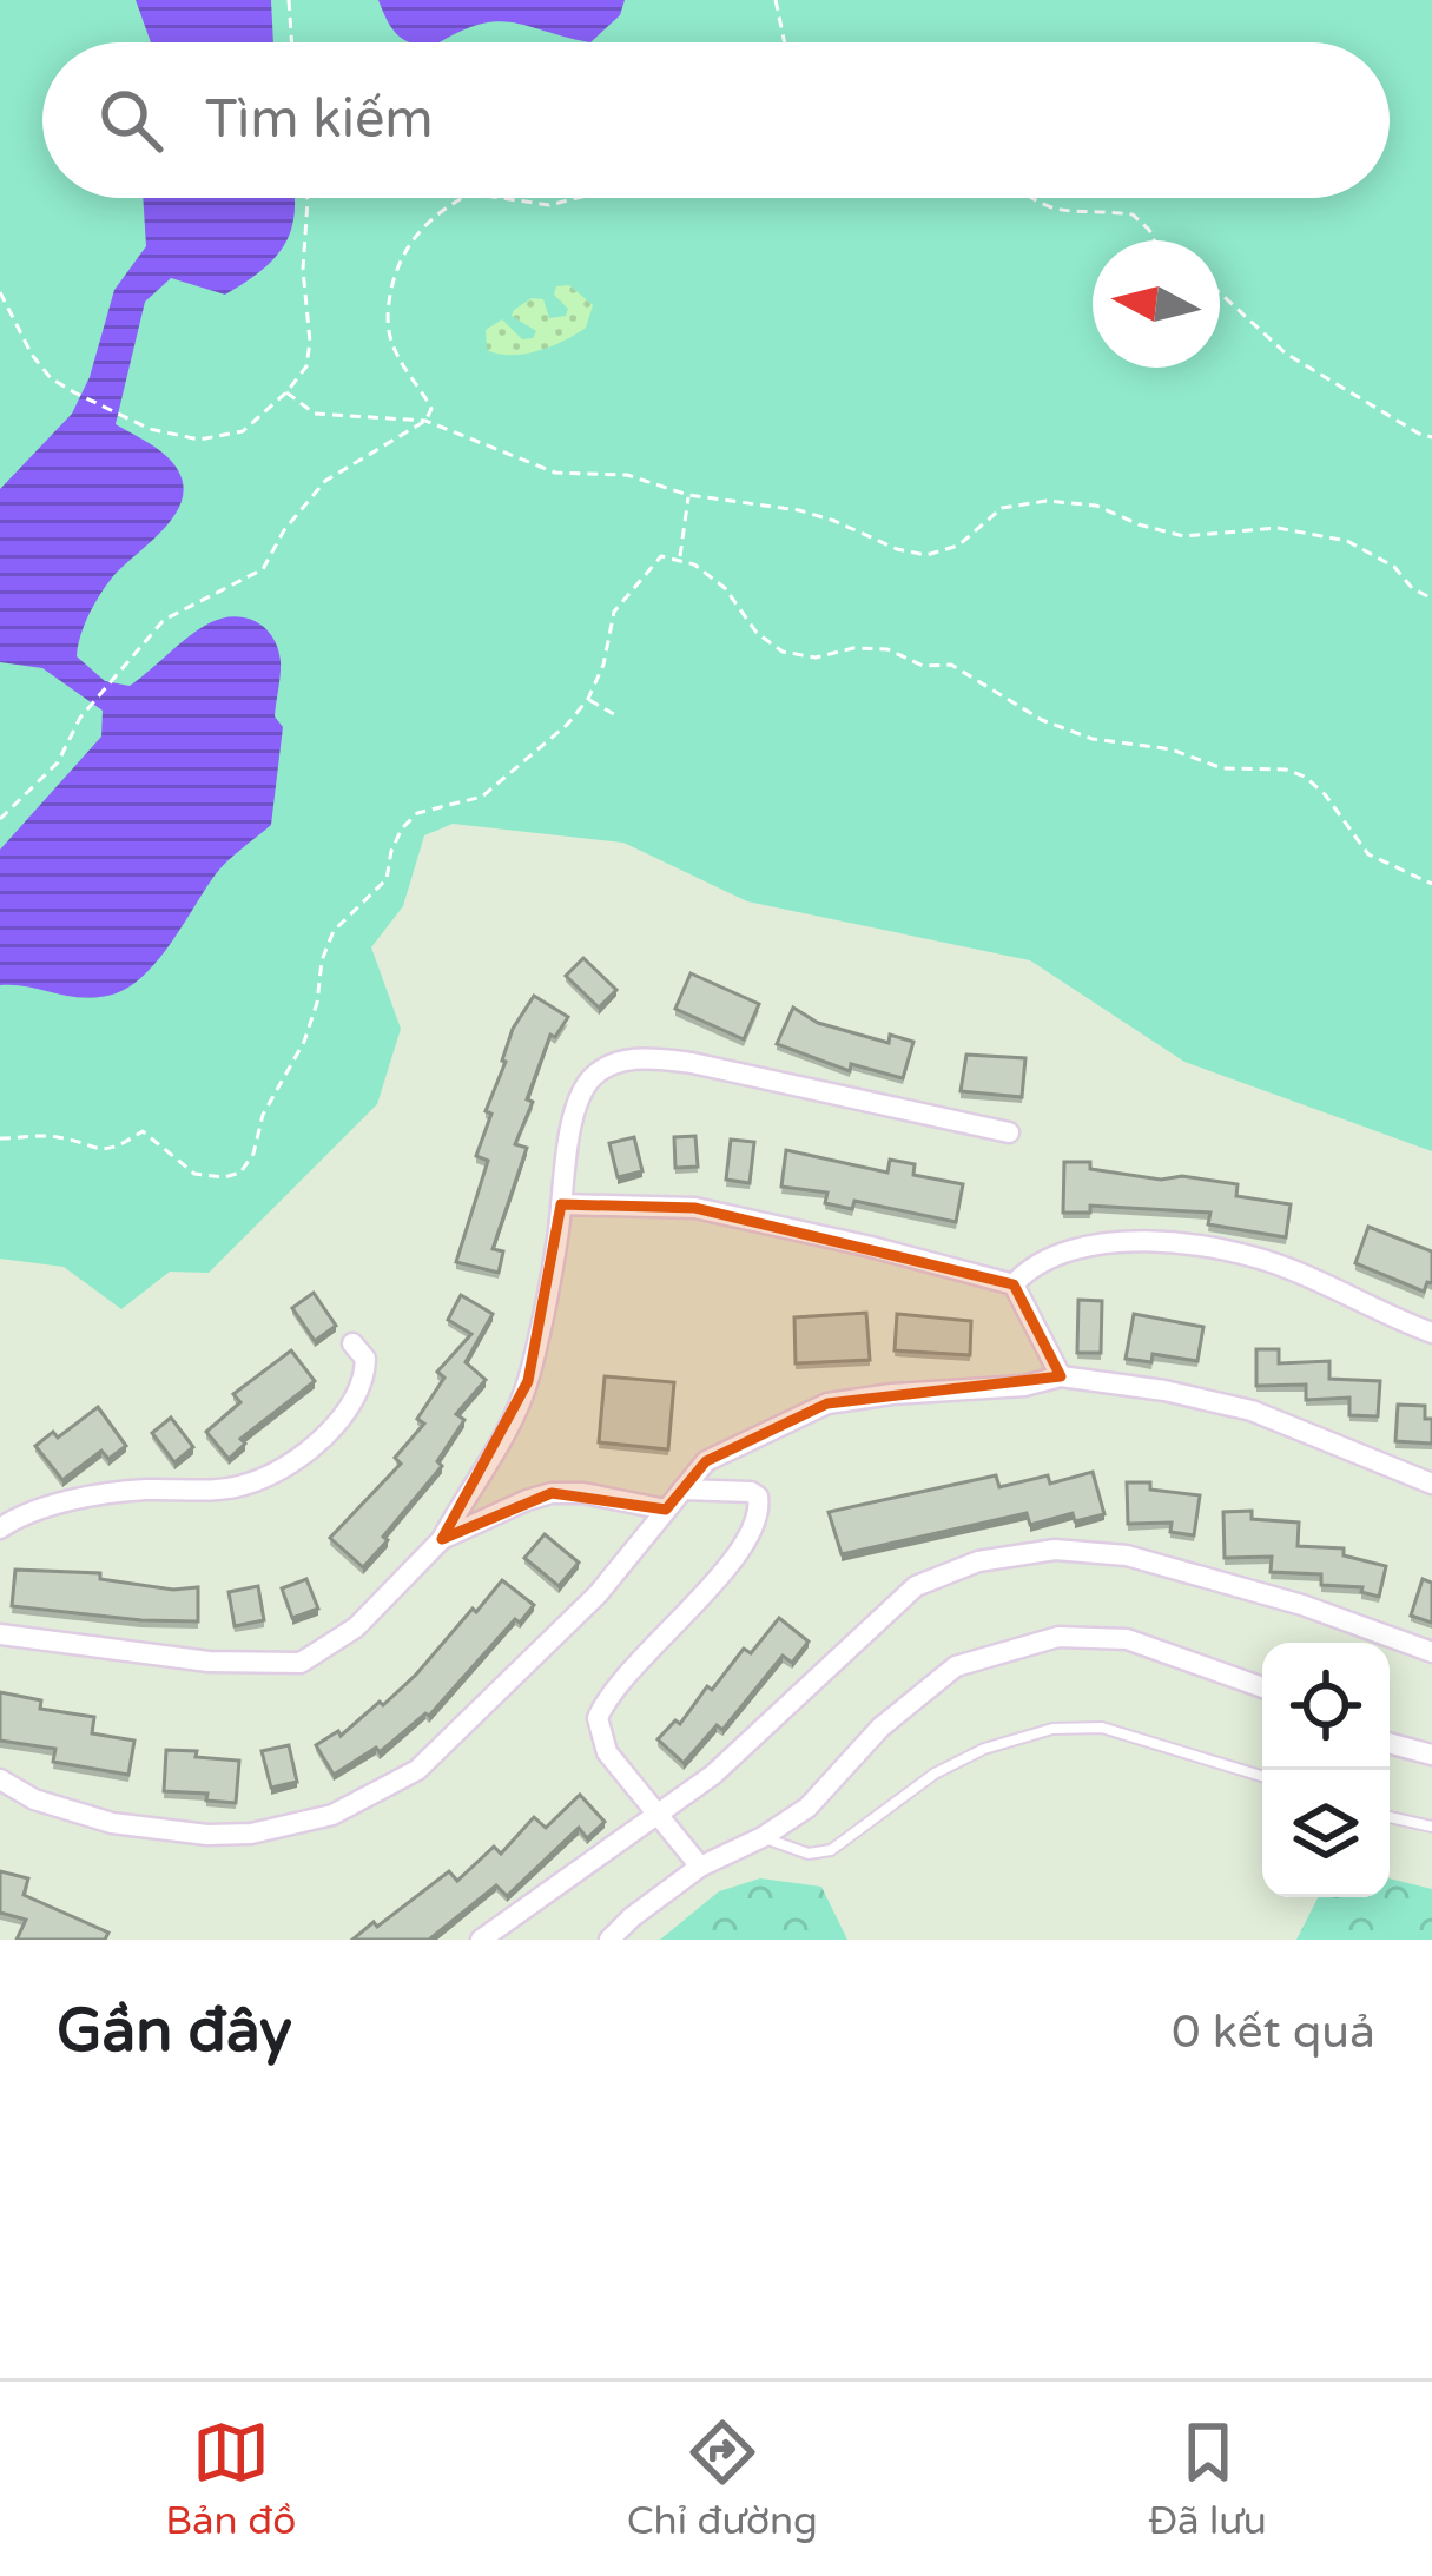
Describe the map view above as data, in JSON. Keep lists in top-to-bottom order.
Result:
{
  "north": "left",
  "page": {
    "search": "Tìm kiếm",
    "heading": ["Gần đây", "0 kết quả"],
    "nav": ["Bản đồ", "Chỉ đường", "Đã lưu"]
  }
}
